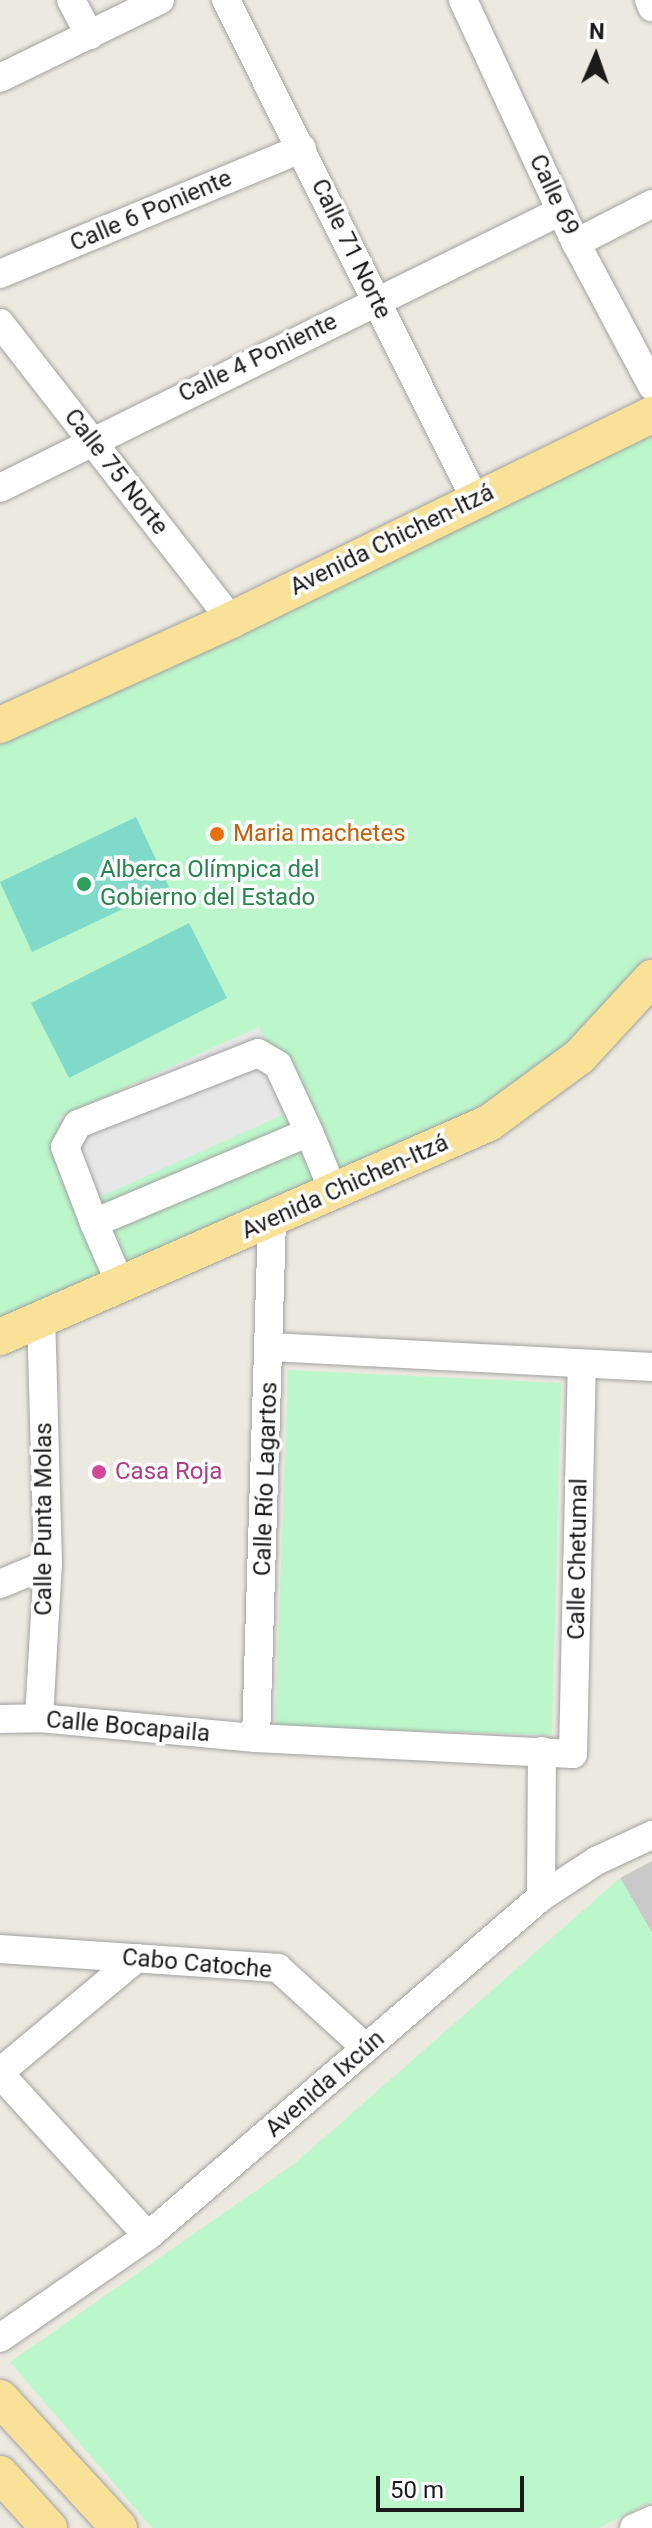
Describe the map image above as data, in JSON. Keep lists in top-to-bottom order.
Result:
{
  "streets": {
    "main road": ["Avenida Chichen-Itzá"],
    "street": [
      "Calle 69",
      "Calle 6 Poniente",
      "Calle 71 Norte",
      "Calle 4 Poniente",
      "Calle 75 Norte",
      "Calle Río Lagartos",
      "Calle Punta Molas",
      "Calle Chetumal",
      "Calle Bocapaila",
      "Cabo Catoche",
      "Avenida Ixcún"
    ]
  },
  "crossings": [
    ["Calle 69", "Calle 4 Poniente"],
    ["Calle 6 Poniente", "Calle 71 Norte"],
    ["Calle 71 Norte", "Calle 4 Poniente"],
    ["Calle 71 Norte", "Avenida Chichen-Itzá"],
    ["Calle 4 Poniente", "Calle 75 Norte"],
    ["Calle 75 Norte", "Avenida Chichen-Itzá"],
    ["Avenida Chichen-Itzá", "Calle Río Lagartos"],
    ["Avenida Chichen-Itzá", "Calle Punta Molas"],
    ["Calle Río Lagartos", "Calle Bocapaila"],
    ["Calle Punta Molas", "Calle Bocapaila"],
    ["Calle Chetumal", "Calle Bocapaila"],
    ["Cabo Catoche", "Avenida Ixcún"]
  ],
  "places": ["Maria machetes", "Alberca Olímpica del Gobierno del Estado", "Casa Roja"],
  "scale_bar": "50 m",
  "north": "top"
}
